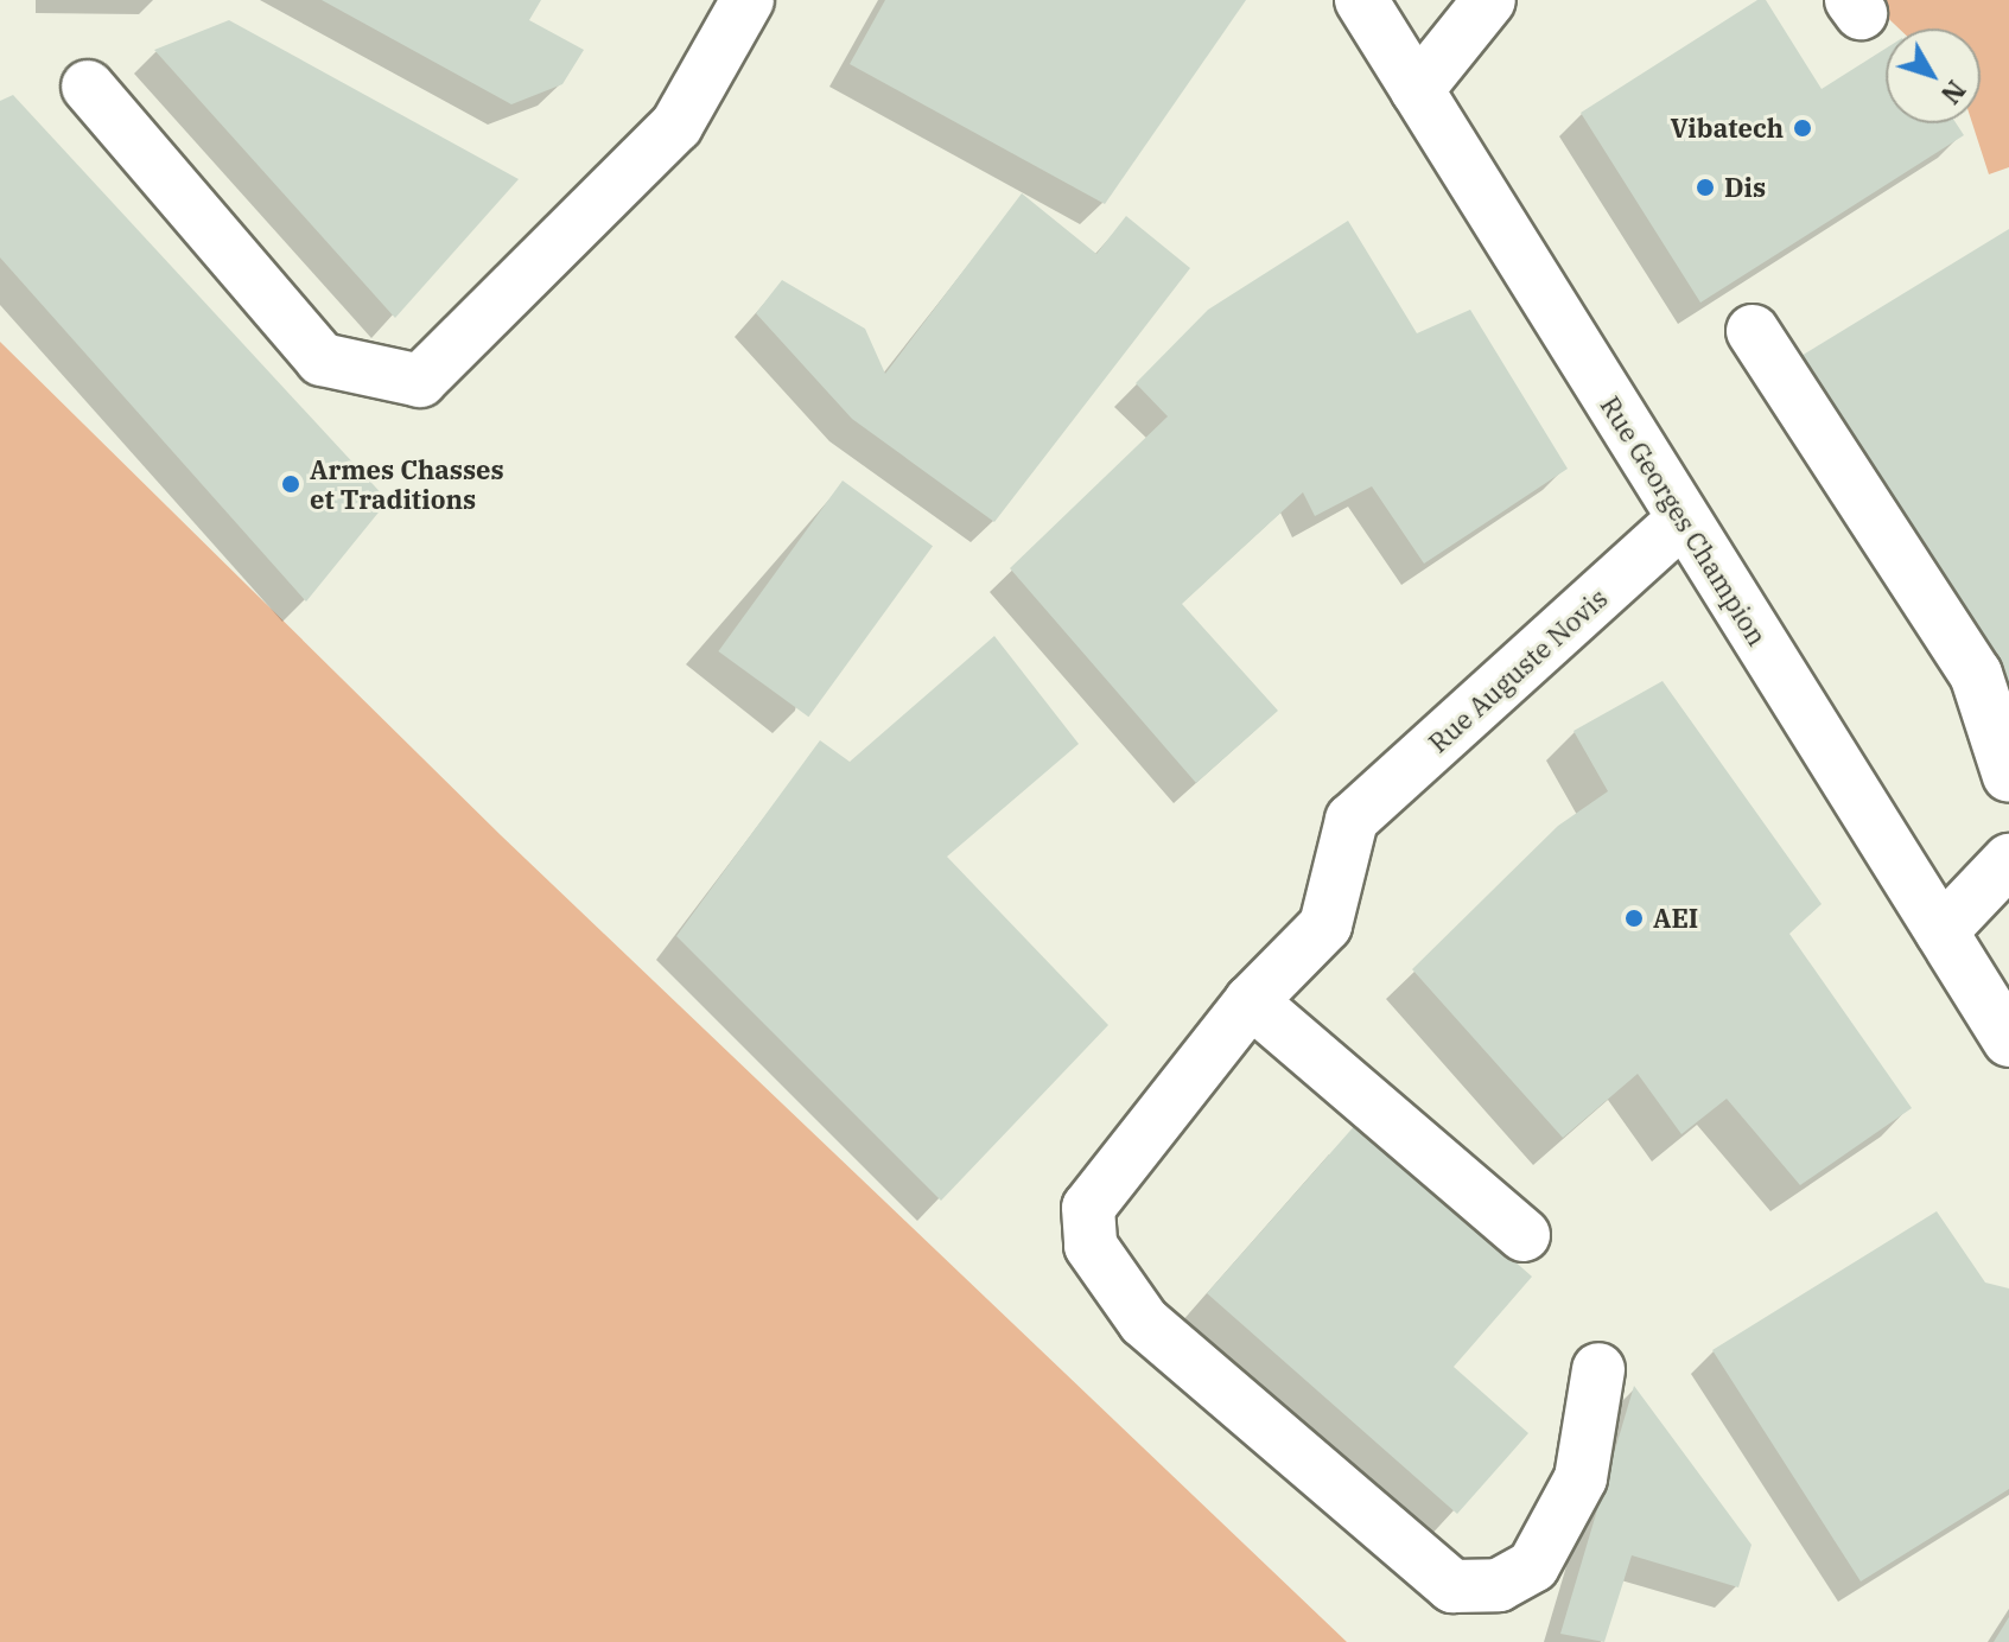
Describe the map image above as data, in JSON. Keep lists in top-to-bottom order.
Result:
{
  "streets": {
    "street": ["Rue Georges Champion", "Rue Auguste Novis"]
  },
  "crossings": [
    ["Rue Georges Champion", "Rue Auguste Novis"]
  ],
  "places": [
    "Vibatech",
    "Dis",
    "Armes Chasses et Traditions",
    "AEI"
  ],
  "north": "bottom right"
}
